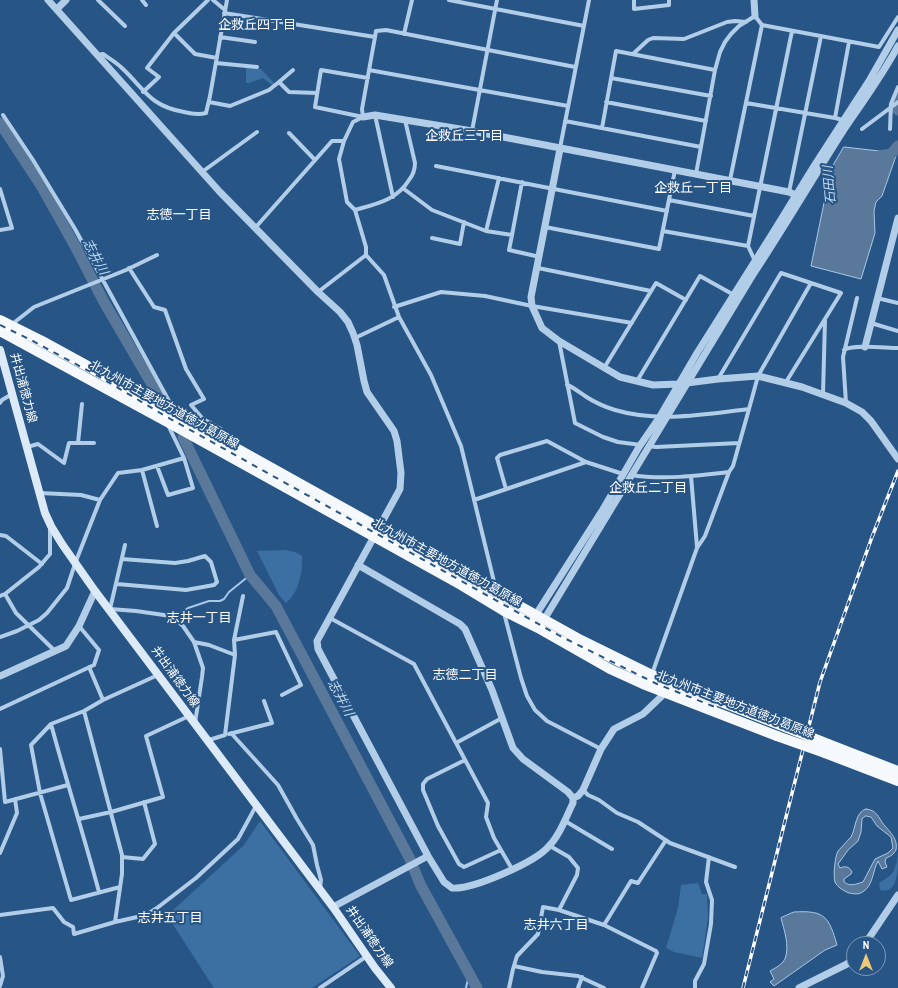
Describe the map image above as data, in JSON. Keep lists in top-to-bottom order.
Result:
{
  "streets": {
    "main road": ["井出浦徳力線", "北九州市主要地方道徳力葛原線"]
  },
  "districts": [
    "企救丘四丁目",
    "企救丘三丁目",
    "企救丘一丁目",
    "志徳一丁目",
    "企救丘二丁目",
    "志井一丁目",
    "志徳二丁目",
    "志井五丁目",
    "志井六丁目"
  ],
  "water": ["石田川", "志井川"],
  "north": "top"
}
